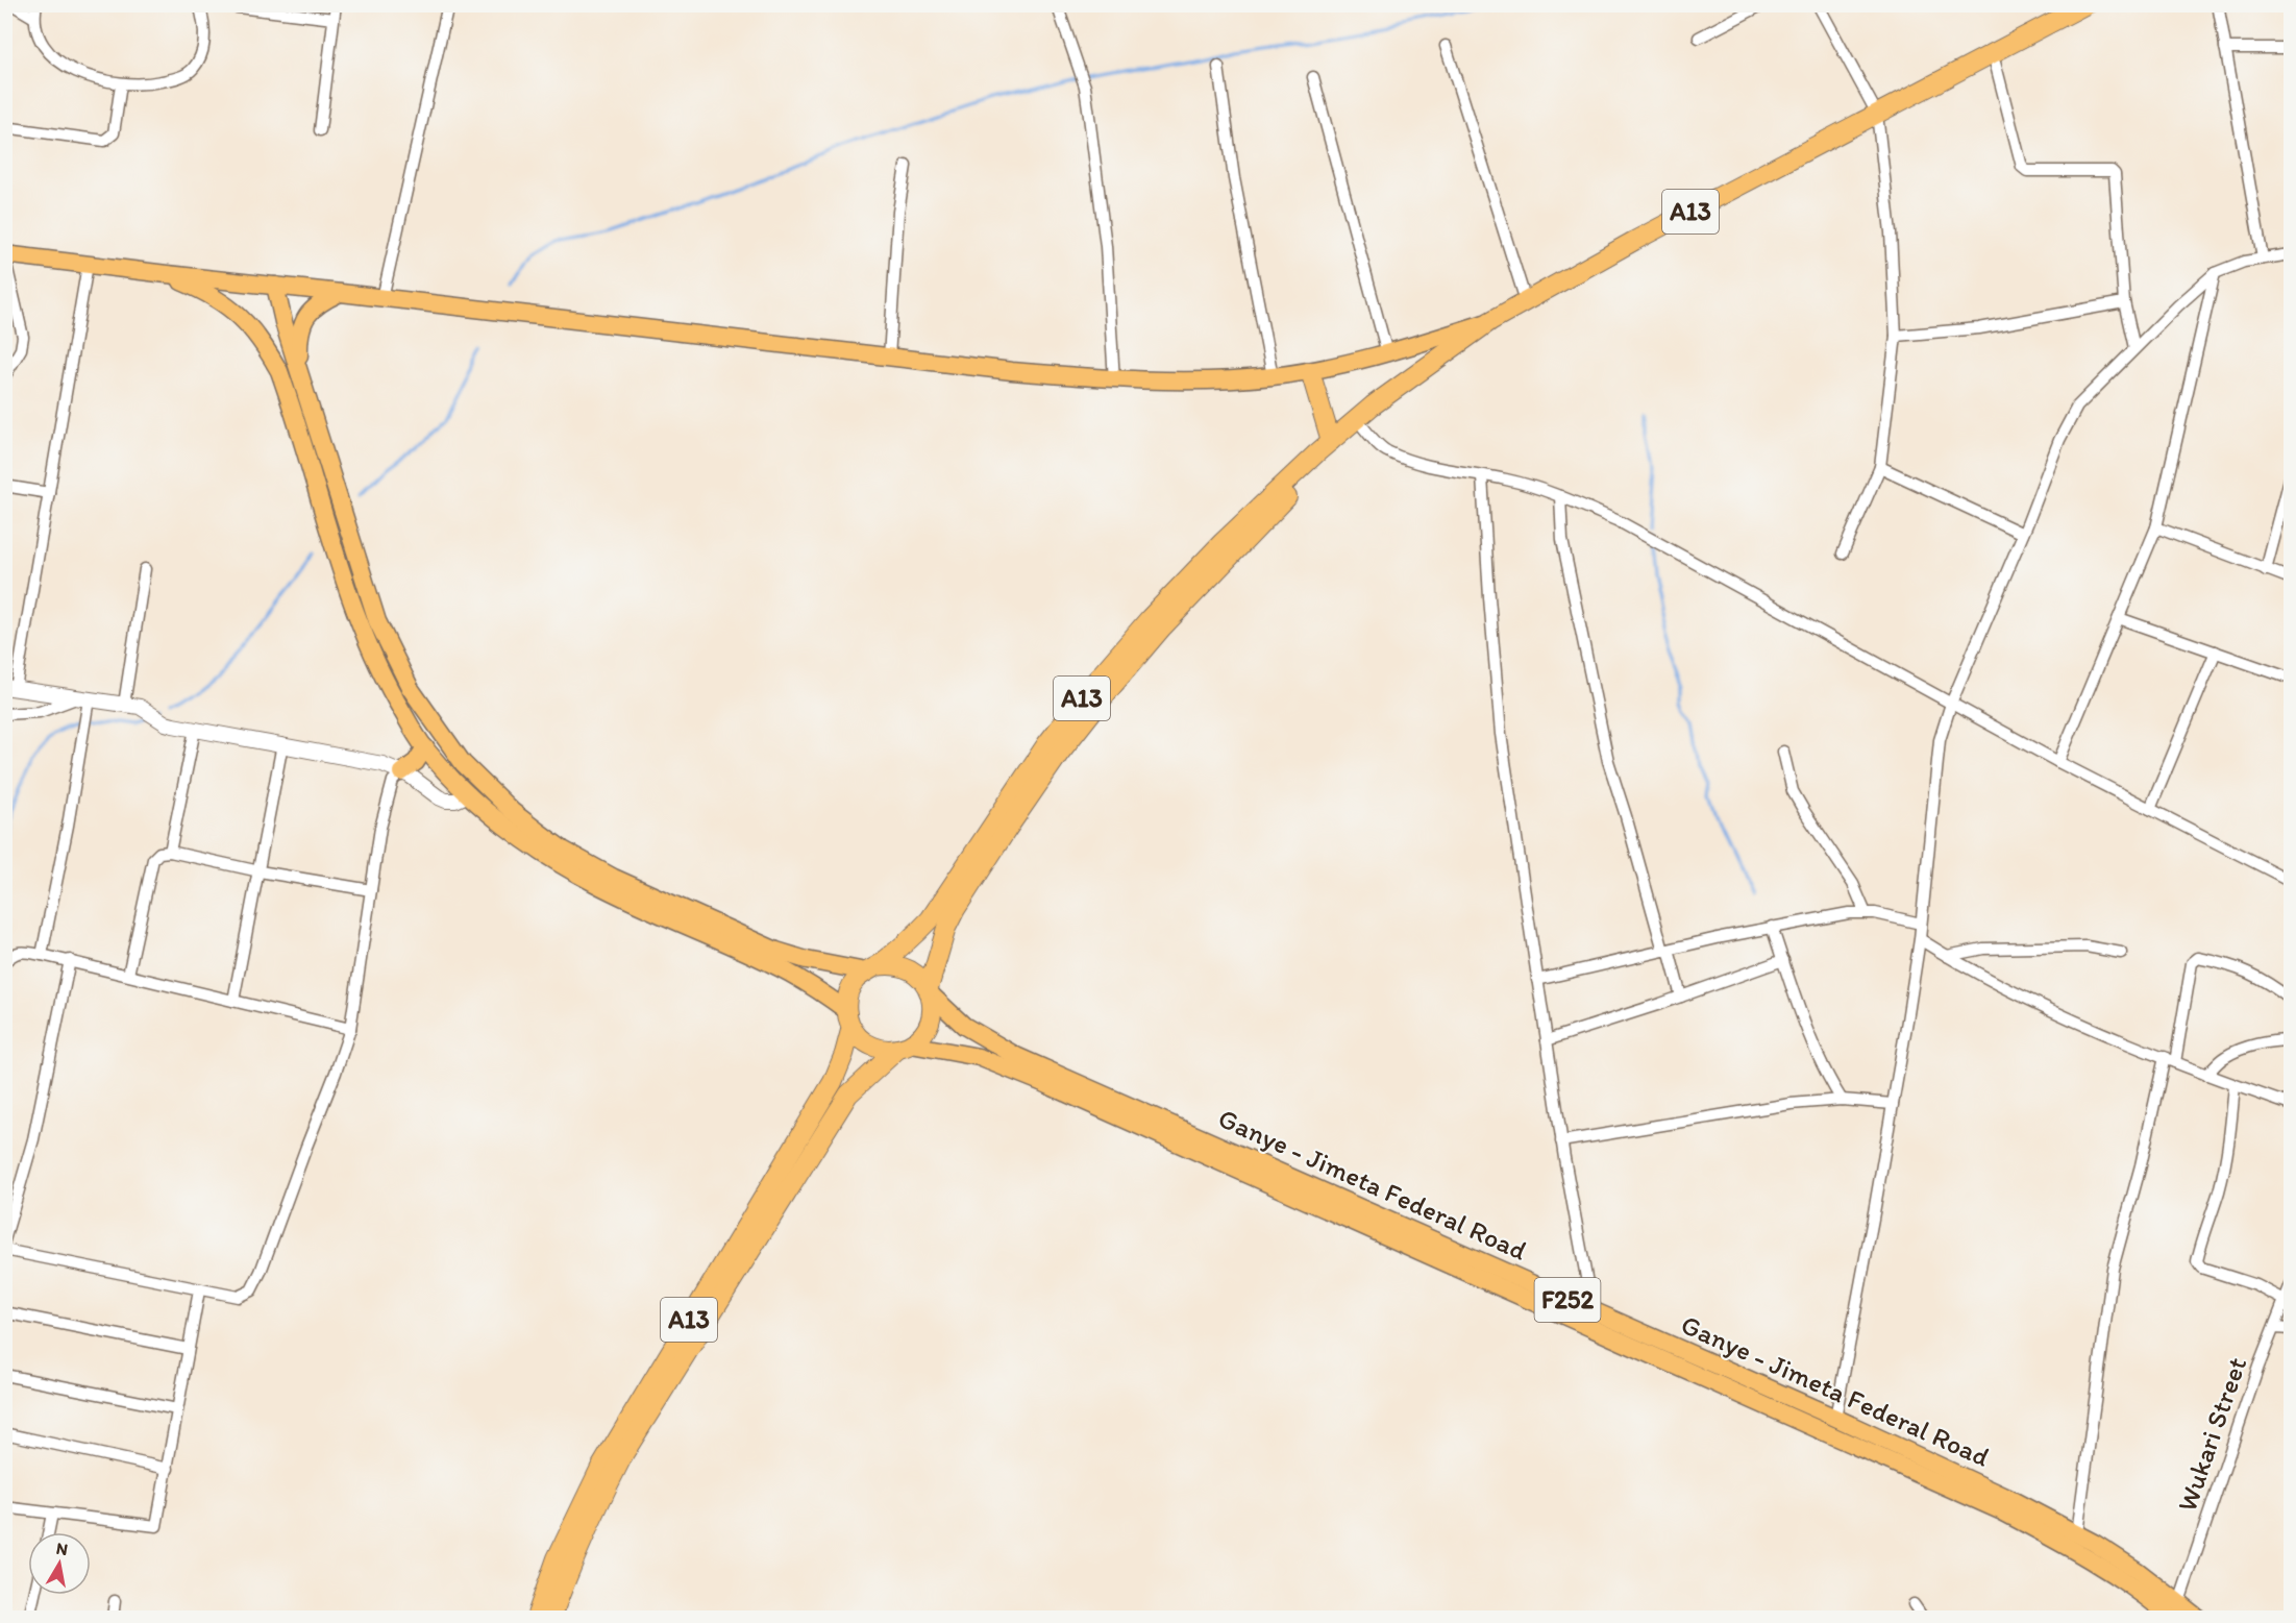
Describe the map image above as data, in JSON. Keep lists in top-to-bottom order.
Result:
{
  "streets": {
    "highway": ["A13"],
    "main road": ["Ganye - Jimeta Federal Road", "F252"],
    "street": ["Wukari Street"]
  },
  "crossings": [
    ["A13", "Ganye - Jimeta Federal Road"],
    ["Ganye - Jimeta Federal Road", "Wukari Street"]
  ],
  "north": "top"
}
